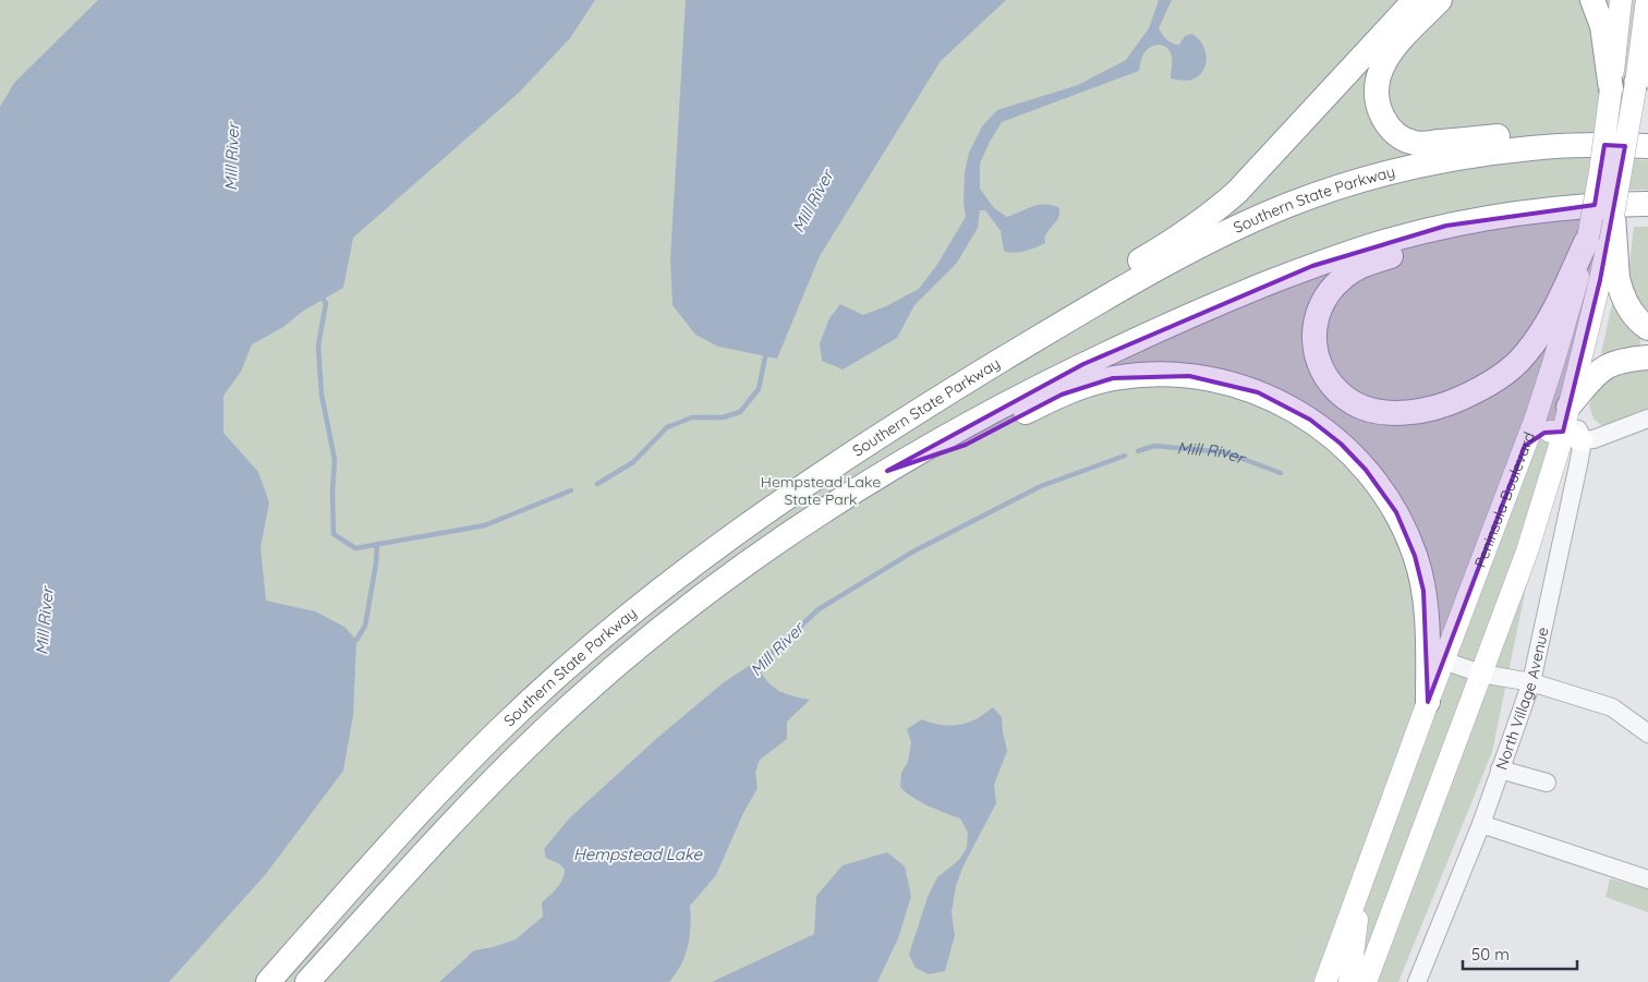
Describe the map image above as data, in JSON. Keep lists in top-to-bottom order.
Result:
{
  "streets": {
    "highway": ["Southern State Parkway"],
    "main road": ["Peninsula Boulevard"],
    "street": ["North Village Avenue"]
  },
  "water": ["Mill River", "Hempstead Lake"],
  "parks": ["Hempstead Lake State Park"],
  "scale_bar": "50 m"
}
